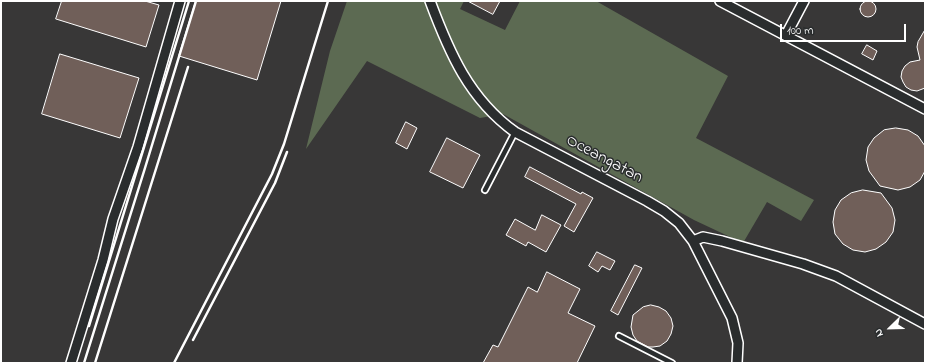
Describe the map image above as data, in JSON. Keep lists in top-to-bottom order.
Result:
{
  "streets": {
    "street": ["Oceangatan"]
  },
  "scale_bar": "100 m",
  "north": "bottom left"
}
